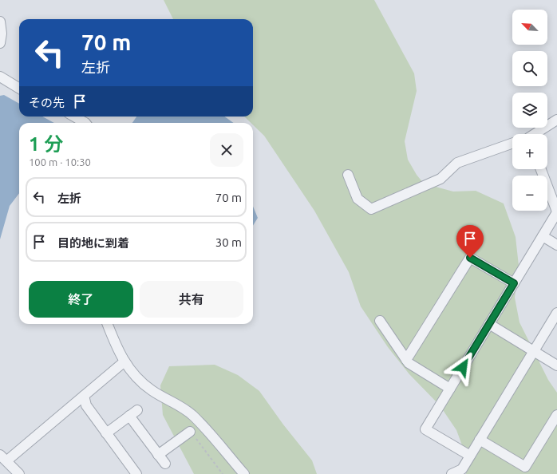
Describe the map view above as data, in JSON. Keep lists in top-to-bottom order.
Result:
{
  "north": "top left",
  "page": {
    "map_buttons": ["+", "−"],
    "turn": ["70 m", "左折"],
    "then": "その先",
    "heading": ["1 分", "100 m · 10:30"],
    "list": [
      {
        "name": "左折",
        "value": "70 m"
      },
      {
        "name": "目的地に到着",
        "value": "30 m"
      }
    ],
    "buttons": ["終了", "共有"]
  }
}
